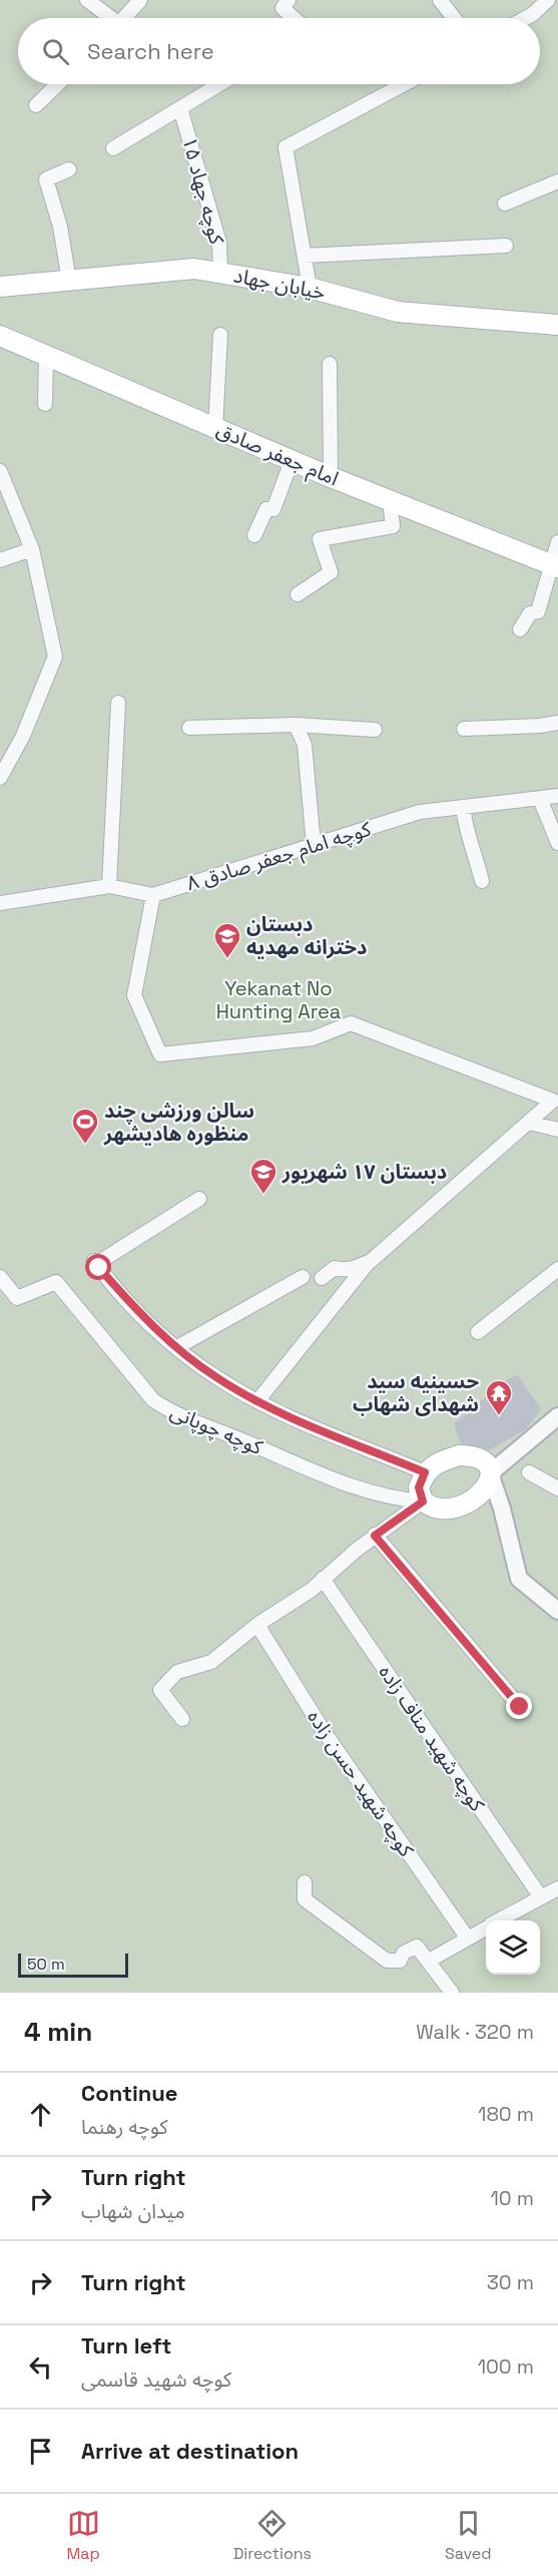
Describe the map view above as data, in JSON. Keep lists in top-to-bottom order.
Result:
{
  "streets": {
    "main road": ["خیابان جهاد", "امام جعفر صادق"],
    "street": [
      "کوچه جهاد ۱۵",
      "کوچه امام جعفر صادق ۸",
      "کوچه چوپانی",
      "کوچه شهید مناف زاده",
      "کوچه شهید حسن زاده"
    ]
  },
  "crossings": [
    ["کوچه جهاد ۱۵", "خیابان جهاد"]
  ],
  "parks": ["Yekanat No Hunting Area"],
  "places": {
    "school or university": ["دبستان دخترانه مهدیه", "دبستان ۱۷ شهریور"],
    "sports": ["سالن ورزشی چند منظوره هادیشهر"],
    "temple": ["حسینیه سید شهدای شهاب"]
  },
  "scale_bar": "50 m",
  "page": {
    "search": "Search here",
    "scale": "50 m",
    "heading": ["4 min", "Walk · 320 m"],
    "list": [
      ["Continue", "کوچه رهنما", "180 m"],
      ["Turn right", "میدان شهاب", "10 m"],
      ["Turn right", "30 m"],
      ["Turn left", "کوچه شهید قاسمی", "100 m"],
      "Arrive at destination"
    ],
    "nav": ["Map", "Directions", "Saved"]
  }
}
